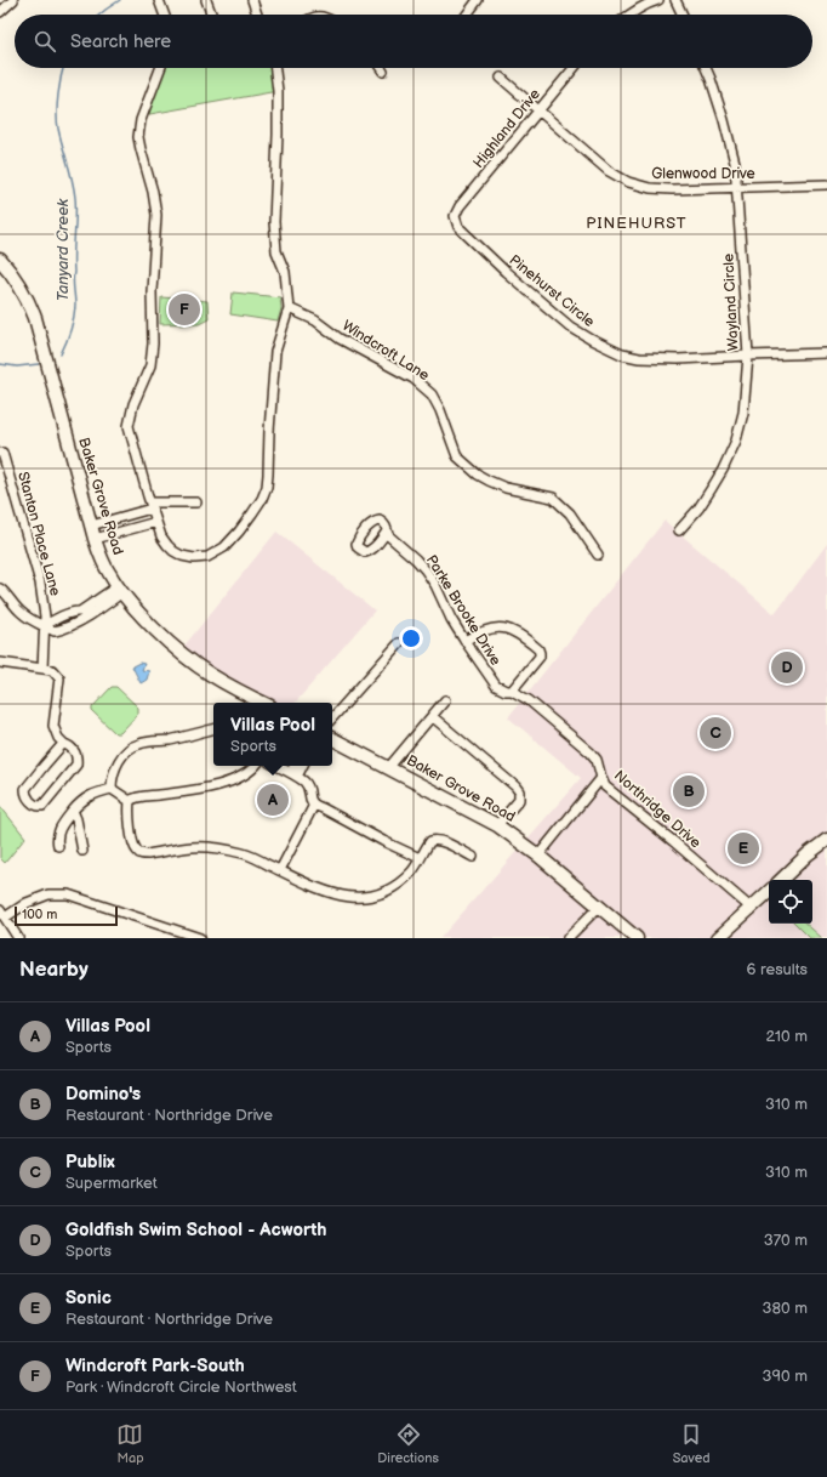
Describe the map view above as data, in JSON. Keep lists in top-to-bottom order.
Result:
{
  "streets": {
    "street": [
      "Highland Drive",
      "Glenwood Drive",
      "Pinehurst Circle",
      "Wayland Circle",
      "Windcroft Lane",
      "Baker Grove Road",
      "Stanton Place Lane",
      "Parke Brooke Drive",
      "Northridge Drive"
    ]
  },
  "crossings": [
    ["Highland Drive", "Glenwood Drive"],
    ["Highland Drive", "Pinehurst Circle"],
    ["Glenwood Drive", "Wayland Circle"],
    ["Pinehurst Circle", "Wayland Circle"],
    ["Baker Grove Road", "Northridge Drive"],
    ["Parke Brooke Drive", "Northridge Drive"]
  ],
  "districts": ["PINEHURST"],
  "water": ["Tanyard Creek"],
  "scale_bar": "100 m",
  "page": {
    "search": "Search here",
    "pins": [
      "F",
      "D",
      "C",
      "B",
      "A",
      "E"
    ],
    "popup": ["Villas Pool", "Sports"],
    "scale": "100 m",
    "heading": ["Nearby", "6 results"],
    "list": [
      {
        "mark": "A",
        "name": "Villas Pool",
        "note": "Sports",
        "value": "210 m"
      },
      {
        "mark": "B",
        "name": "Domino's",
        "note": "Restaurant · Northridge Drive",
        "value": "310 m"
      },
      {
        "mark": "C",
        "name": "Publix",
        "note": "Supermarket",
        "value": "310 m"
      },
      {
        "mark": "D",
        "name": "Goldfish Swim School - Acworth",
        "note": "Sports",
        "value": "370 m"
      },
      {
        "mark": "E",
        "name": "Sonic",
        "note": "Restaurant · Northridge Drive",
        "value": "380 m"
      },
      {
        "mark": "F",
        "name": "Windcroft Park-South",
        "note": "Park · Windcroft Circle Northwest",
        "value": "390 m"
      }
    ],
    "nav": ["Map", "Directions", "Saved"]
  }
}
